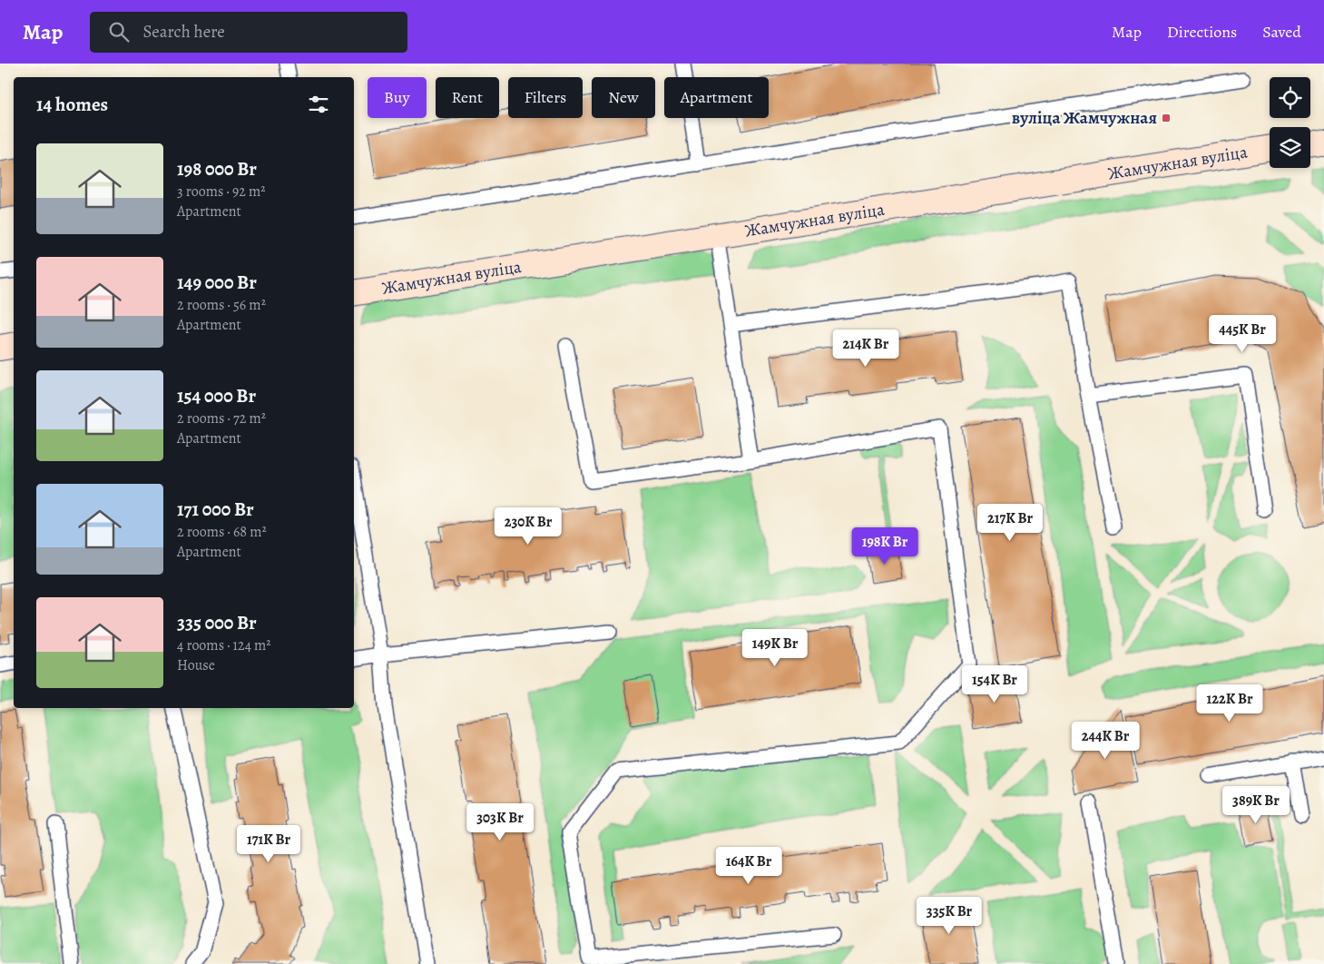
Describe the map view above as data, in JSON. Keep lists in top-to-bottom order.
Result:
{
  "streets": {
    "main road": ["Жамчужная вуліца"]
  },
  "places": {
    "transit": ["вуліца Жамчужная"]
  },
  "page": {
    "header": "Map",
    "search": "Search here",
    "nav": ["Map", "Directions", "Saved"],
    "chip": [
      "Buy",
      "Rent",
      "Filters",
      "New",
      "Apartment"
    ],
    "heading": "14 homes",
    "list": [
      {
        "name": "198 000 Br",
        "note": "3 rooms · 92 m² · Apartment"
      },
      {
        "name": "149 000 Br",
        "note": "2 rooms · 56 m² · Apartment"
      },
      {
        "name": "154 000 Br",
        "note": "2 rooms · 72 m² · Apartment"
      },
      {
        "name": "171 000 Br",
        "note": "2 rooms · 68 m² · Apartment"
      },
      {
        "name": "335 000 Br",
        "note": "4 rooms · 124 m² · House"
      }
    ],
    "price": [
      "445K Br",
      "214K Br",
      "217K Br",
      "230K Br",
      "198K Br",
      "149K Br",
      "154K Br",
      "122K Br",
      "244K Br",
      "389K Br",
      "303K Br",
      "171K Br",
      "164K Br",
      "335K Br"
    ]
  }
}
